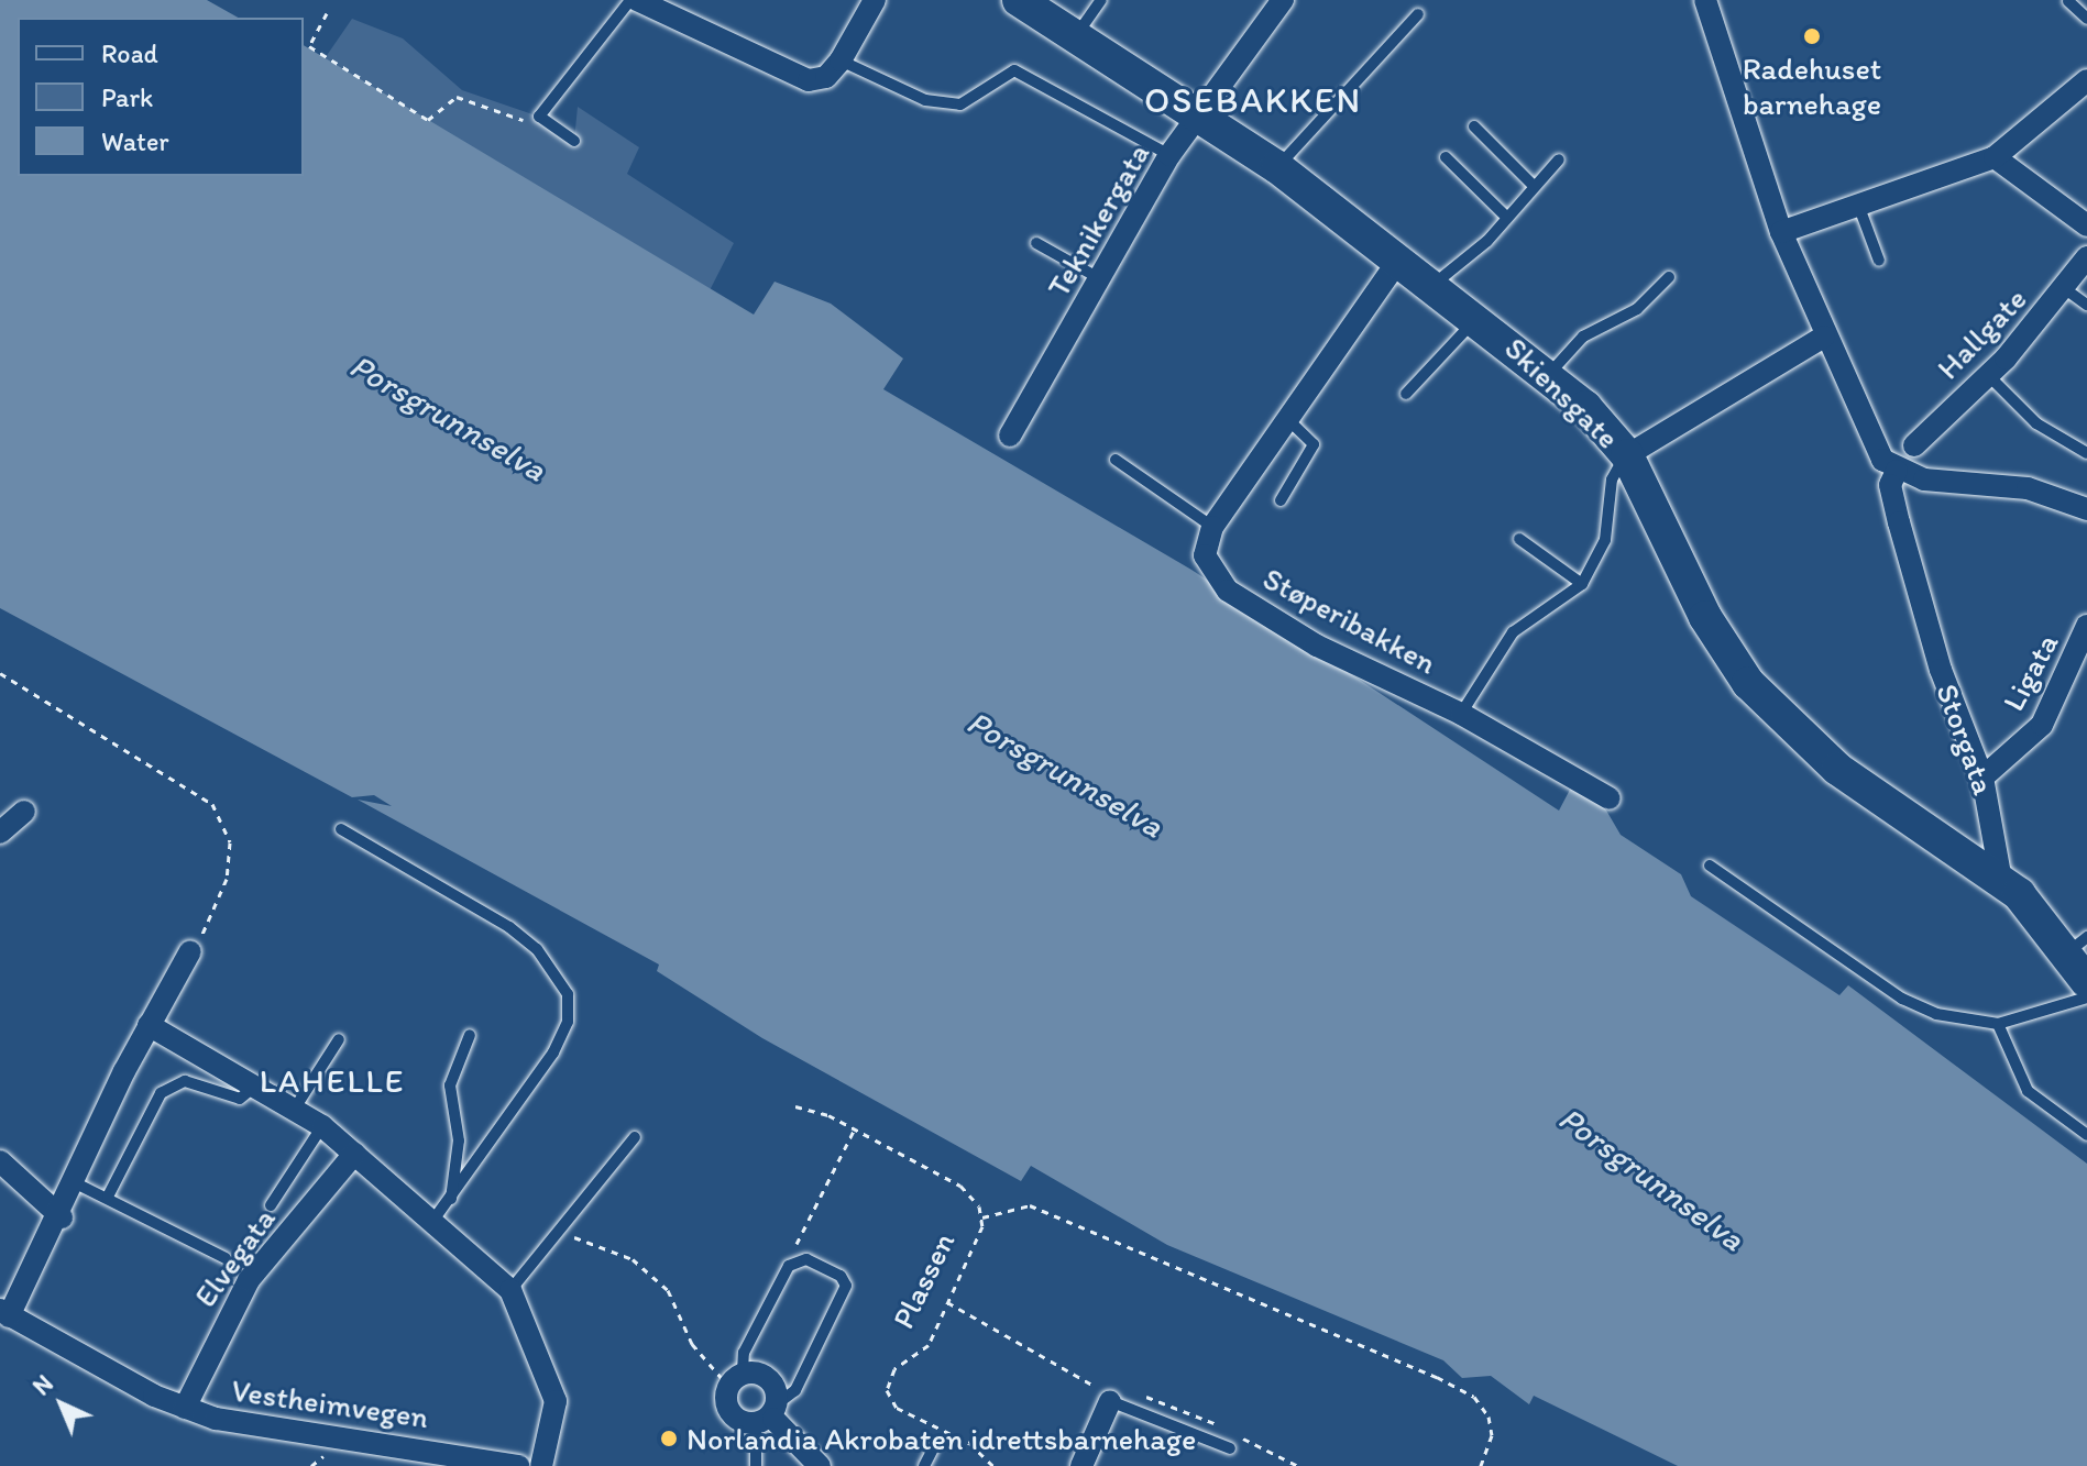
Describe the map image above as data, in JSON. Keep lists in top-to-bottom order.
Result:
{
  "streets": {
    "street": [
      "Teknikergata",
      "Hallgate",
      "Skiensgate",
      "Støperibakken",
      "Ligata",
      "Storgata",
      "Elvegata",
      "Vestheimvegen"
    ],
    "path": ["Plassen"]
  },
  "crossings": [
    ["Teknikergata", "Skiensgate"],
    ["Skiensgate", "Storgata"],
    ["Ligata", "Storgata"],
    ["Elvegata", "Vestheimvegen"]
  ],
  "districts": ["OSEBAKKEN", "LAHELLE"],
  "water": ["Porsgrunnselva"],
  "places": ["Radehuset barnehage", "Norlandia Akrobaten idrettsbarnehage"],
  "legend": ["Road", "Park", "Water"],
  "north": "top left"
}
